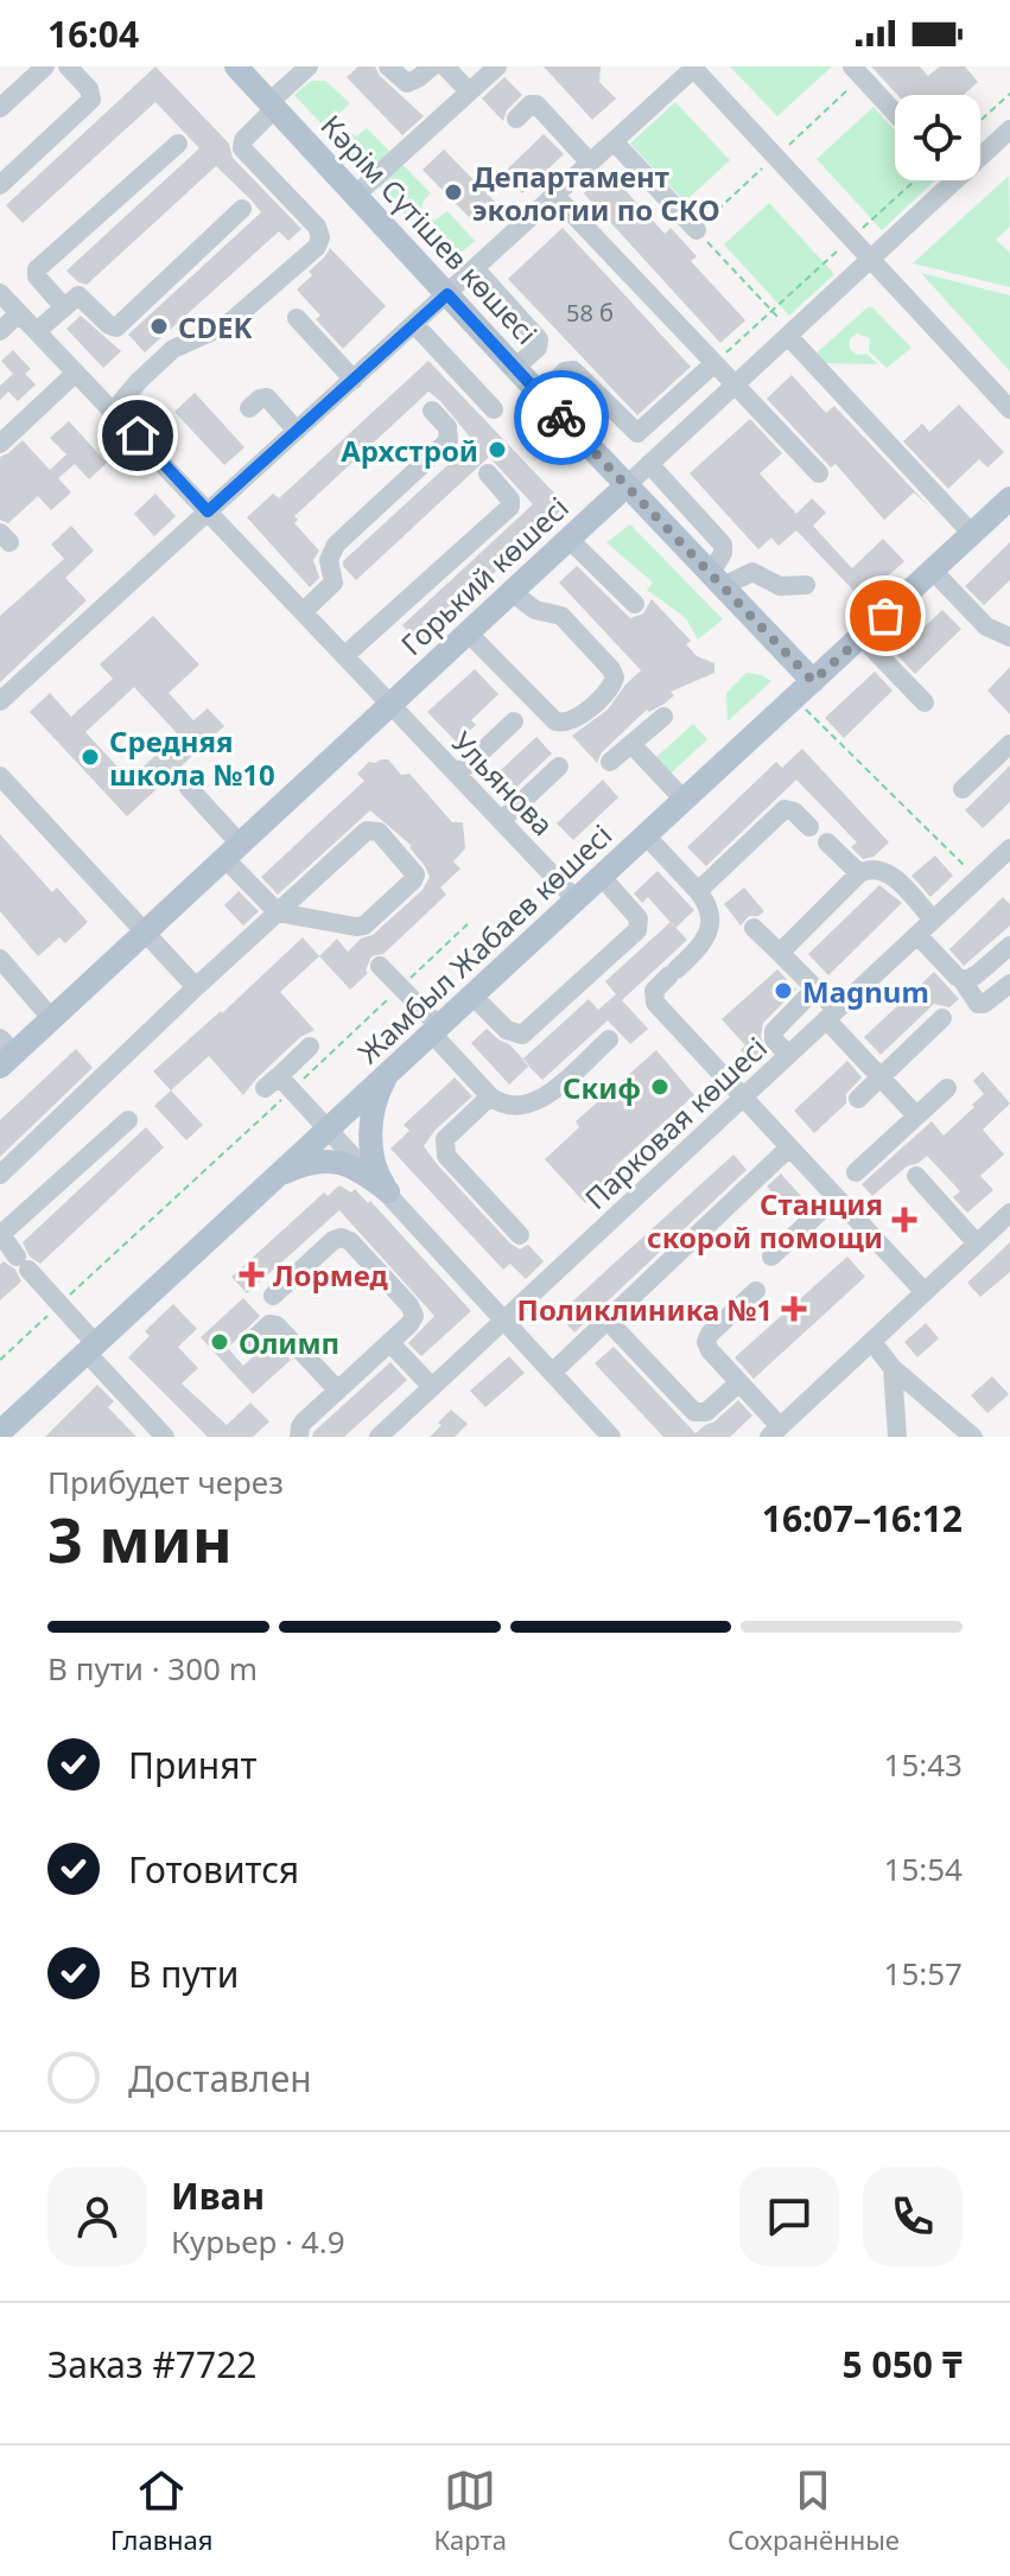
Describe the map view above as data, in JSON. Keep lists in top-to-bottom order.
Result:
{
  "streets": {
    "main road": ["Кәрім Сүтішев көшесі", "Горький көшесі", "Жамбыл Жабаев көшесі"],
    "street": ["Ульянова", "Парковая көшесі"]
  },
  "crossings": [
    ["Кәрім Сүтішев көшесі", "Горький көшесі"],
    ["Кәрім Сүтішев көшесі", "Жамбыл Жабаев көшесі"],
    ["Горький көшесі", "Ульянова"],
    ["Ульянова", "Жамбыл Жабаев көшесі"]
  ],
  "places": {
    "other": [
      "Департамент экологии по СКО",
      "CDEK",
      "Архстрой",
      "Средняя школа №10",
      "Magnum",
      "Скиф",
      "Олимп"
    ],
    "health": ["Станция скорой помощи", "Лормед", "Поликлиника №1"]
  },
  "house_numbers": ["58 б"],
  "page": {
    "status": "16:04",
    "heading": ["3 мин", "Прибудет через", "16:07–16:12"],
    "panel": [
      "Иван",
      "Курьер · 4.9",
      "Заказ #7722",
      "5 050 ₸"
    ],
    "bar": "В пути · 300 m",
    "list": [
      ["Принят", "15:43"],
      ["Готовится", "15:54"],
      ["В пути", "15:57"],
      "Доставлен"
    ],
    "tabs": ["Главная", "Карта", "Сохранённые"]
  }
}
